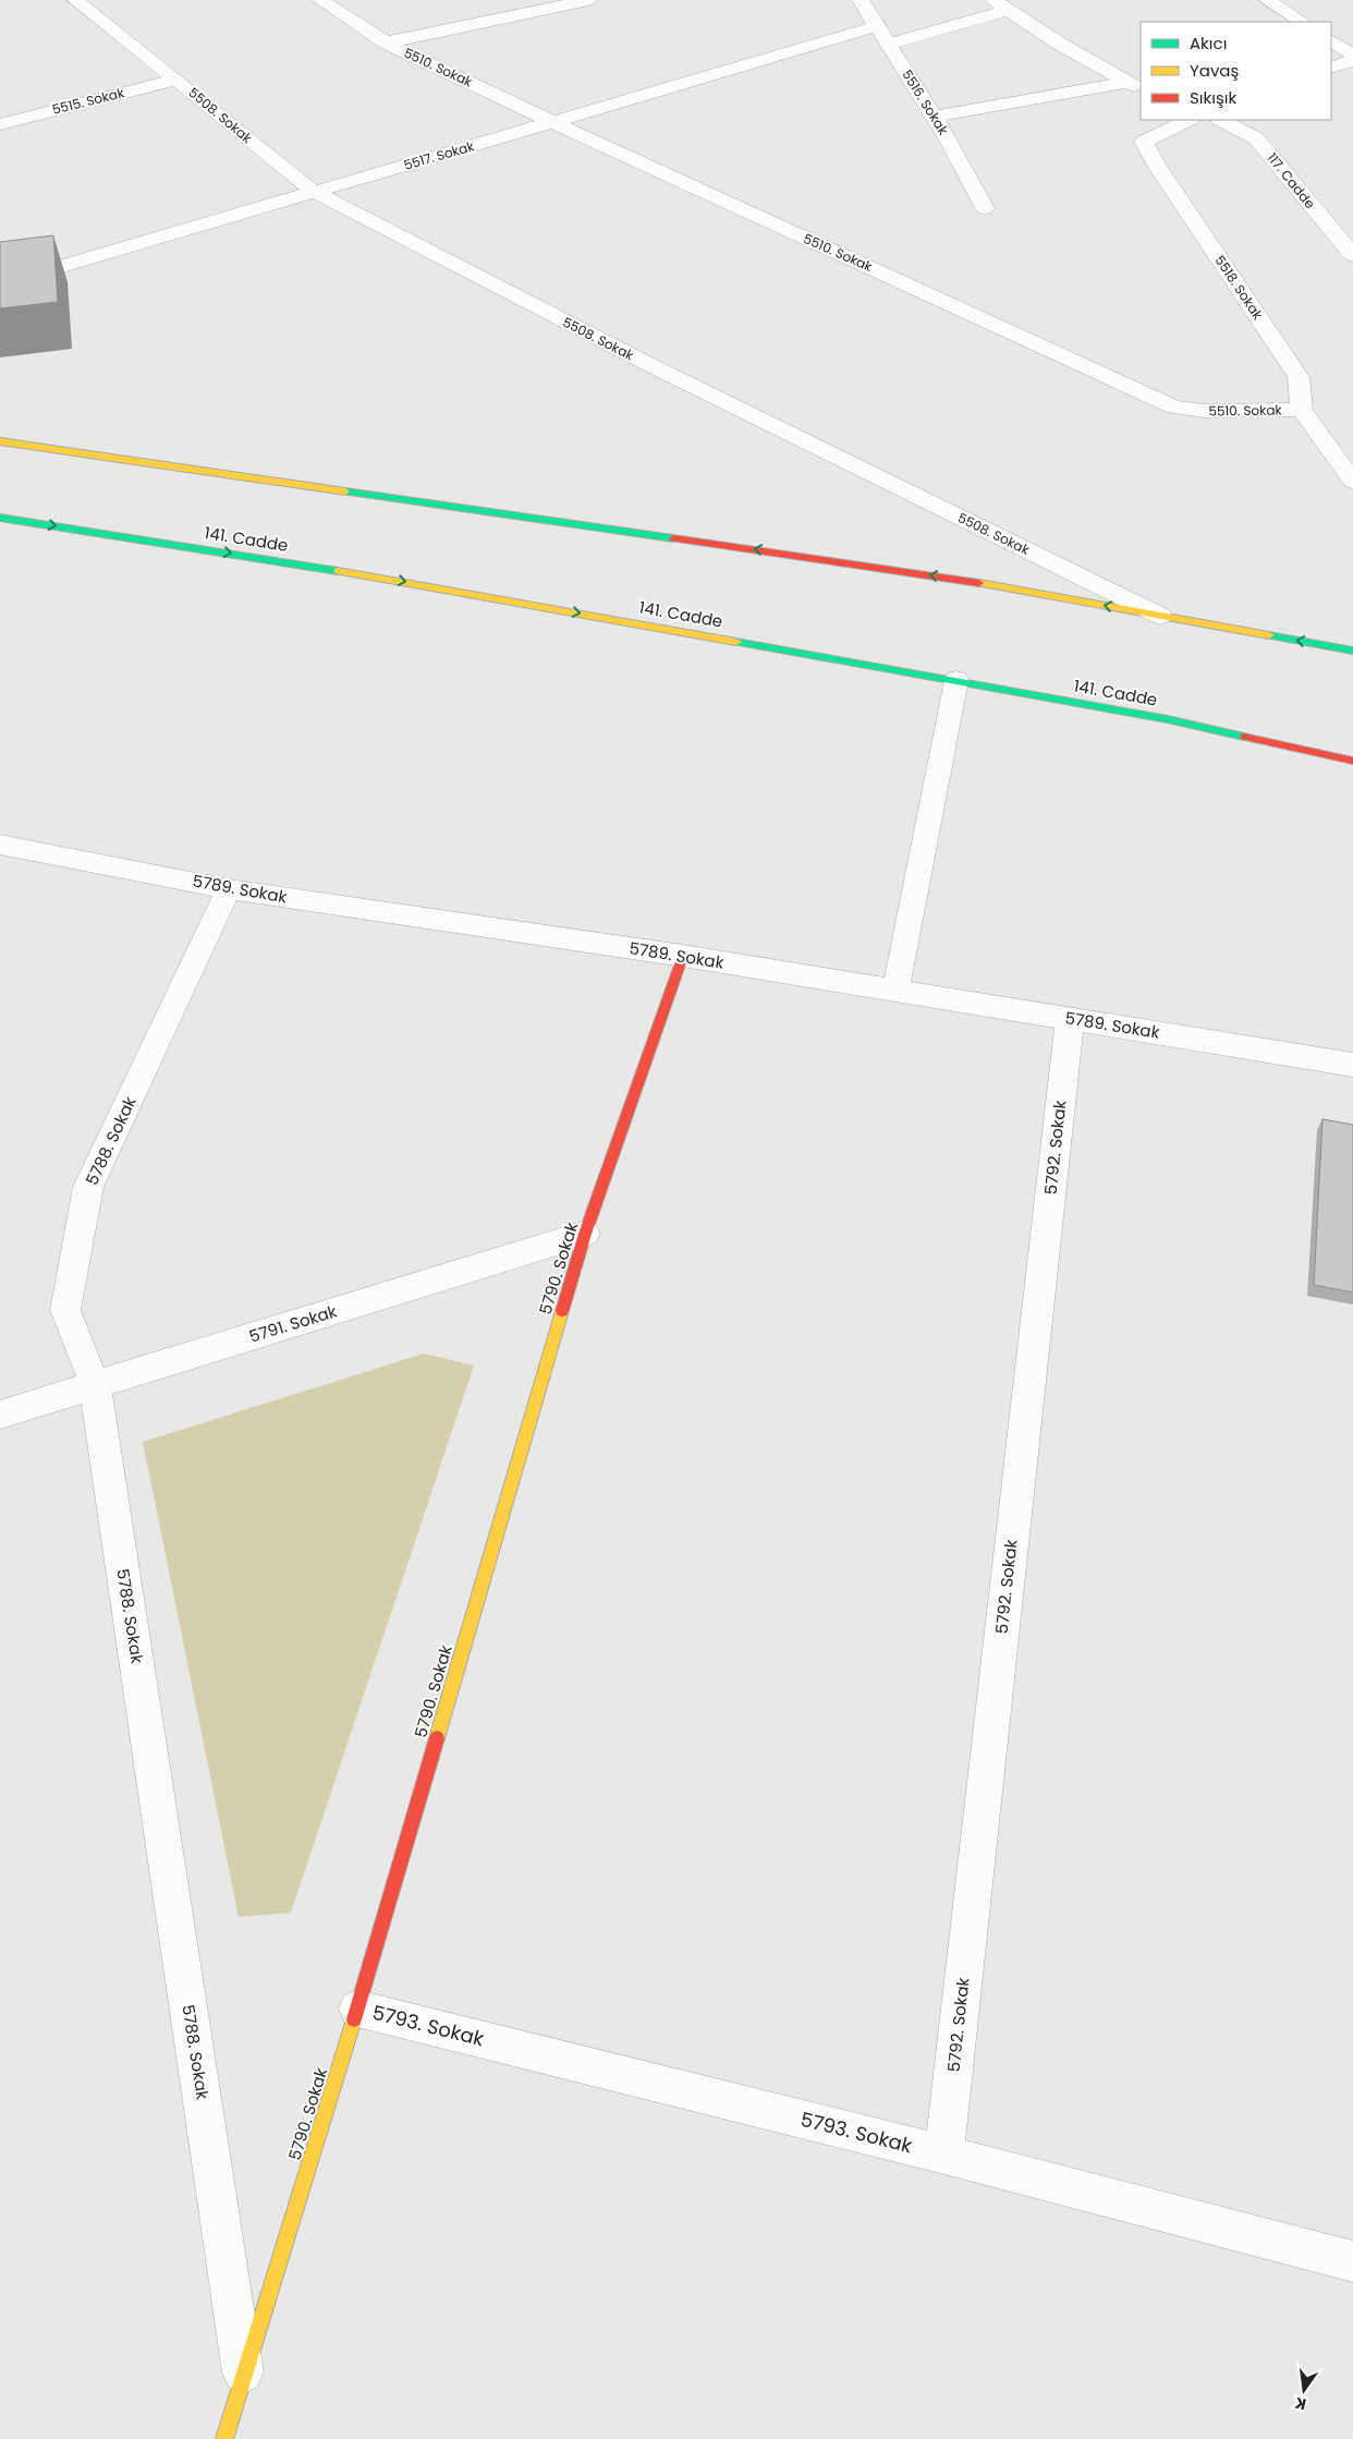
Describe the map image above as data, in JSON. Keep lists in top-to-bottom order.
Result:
{
  "streets": {
    "street": [
      "5510. Sokak",
      "5515. Sokak",
      "5516. Sokak",
      "5508. Sokak",
      "5517. Sokak",
      "117. Cadde",
      "5518. Sokak",
      "141. Cadde",
      "5789. Sokak",
      "5788. Sokak",
      "5792. Sokak",
      "5790. Sokak",
      "5791. Sokak",
      "5793. Sokak"
    ]
  },
  "crossings": [
    ["5510. Sokak", "5517. Sokak"],
    ["5510. Sokak", "5518. Sokak"],
    ["5515. Sokak", "5508. Sokak"],
    ["5516. Sokak", "5517. Sokak"],
    ["5508. Sokak", "5517. Sokak"],
    ["5789. Sokak", "5788. Sokak"],
    ["5789. Sokak", "5792. Sokak"],
    ["5789. Sokak", "5790. Sokak"],
    ["5788. Sokak", "5790. Sokak"],
    ["5788. Sokak", "5791. Sokak"],
    ["5792. Sokak", "5793. Sokak"],
    ["5790. Sokak", "5791. Sokak"],
    ["5790. Sokak", "5793. Sokak"]
  ],
  "legend": ["Akıcı", "Yavaş", "Sıkışık"],
  "north": "bottom"
}
